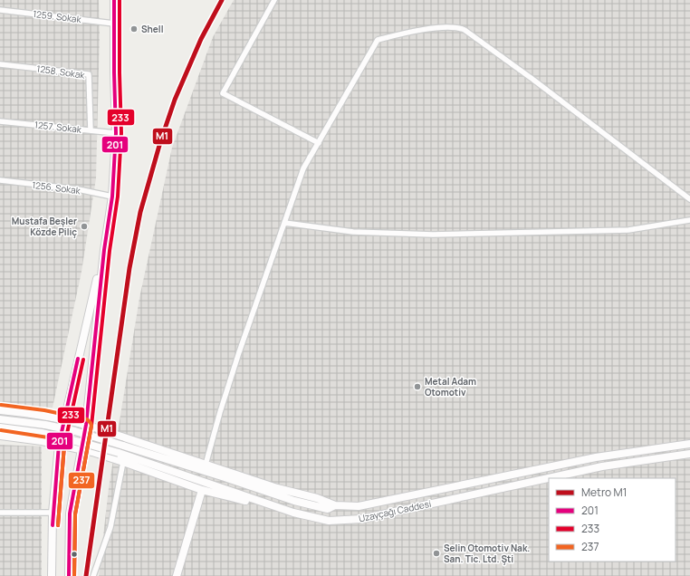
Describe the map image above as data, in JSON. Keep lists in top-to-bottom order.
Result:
{
  "streets": {
    "main road": ["Uzayçağı Caddesi"],
    "street": [
      "1259. Sokak",
      "1258. Sokak",
      "1257. Sokak",
      "1256. Sokak"
    ]
  },
  "crossings": [
    ["1258. Sokak", "1257. Sokak"]
  ],
  "places": [
    "Shell",
    "Mustafa Beşler Közde Piliç",
    "Metal Adam Otomotiv",
    "Selin Otomotiv Nak. San. Tic. Ltd. Şti"
  ],
  "lines": [
    "metro line M1",
    "transit line 201",
    "transit line 233",
    "transit line 237"
  ],
  "legend": [
    "Metro M1",
    "201",
    "233",
    "237"
  ]
}
